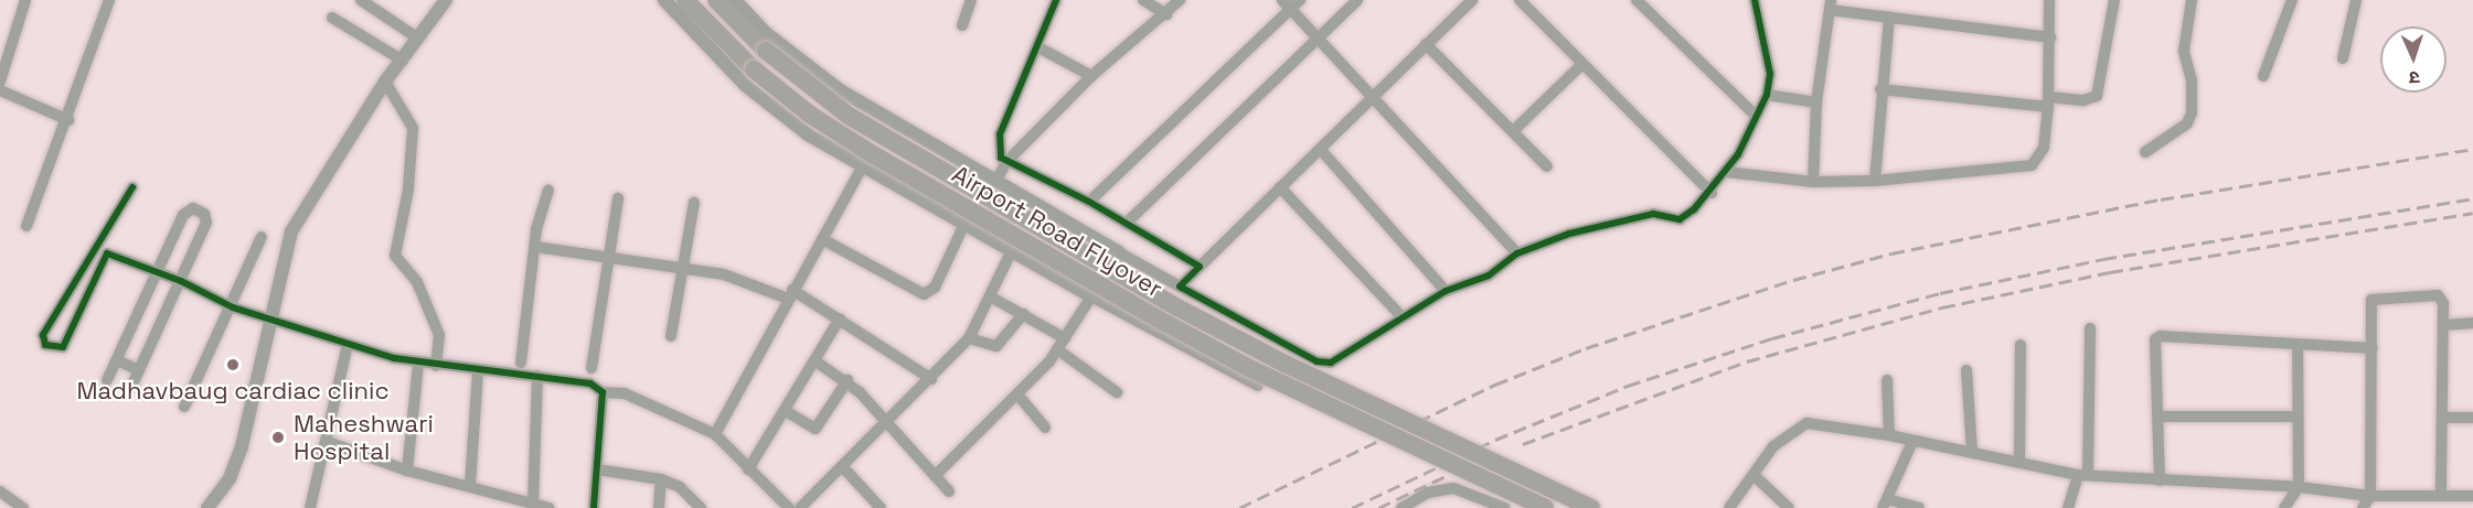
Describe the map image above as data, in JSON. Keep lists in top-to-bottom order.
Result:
{
  "streets": {
    "main road": ["Airport Road Flyover"]
  },
  "places": ["Madhavbaug cardiac clinic", "Maheshwari Hospital"],
  "north": "bottom"
}
